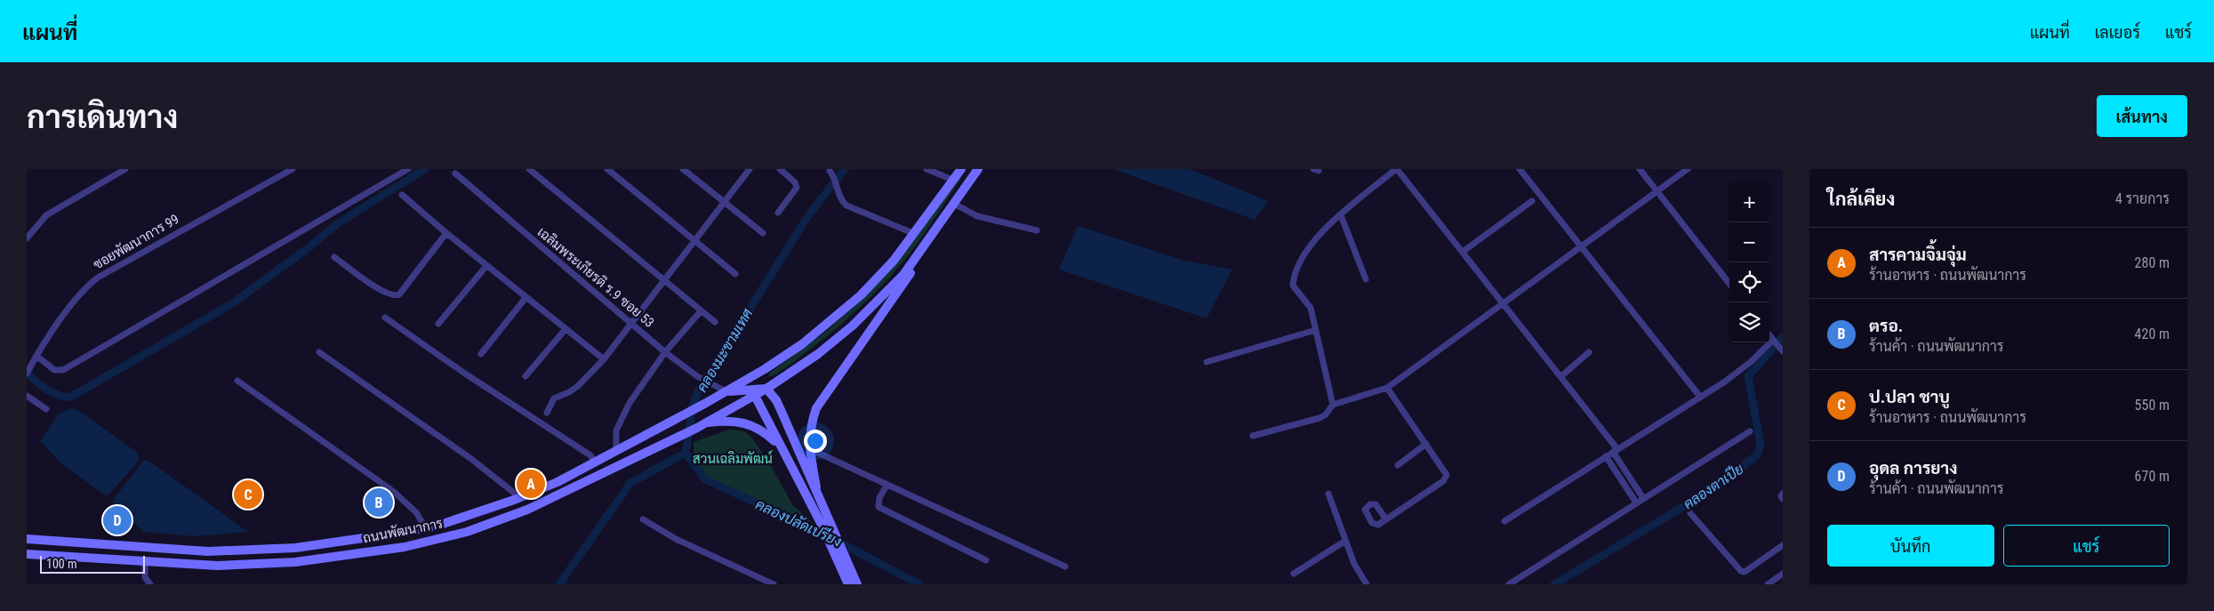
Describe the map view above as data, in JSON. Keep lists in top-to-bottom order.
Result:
{
  "streets": {
    "main road": ["ถนนพัฒนาการ"],
    "street": ["ซอยพัฒนาการ 99", "เฉลิมพระเกียรติ ร.9 ซอย 53"]
  },
  "crossings": [
    ["เฉลิมพระเกียรติ ร.9 ซอย 53", "ถนนพัฒนาการ"]
  ],
  "water": ["คลองมะขามเทศ", "คลองตาเปีย", "คลองปลัดเปรียง"],
  "parks": ["สวนเฉลิมพัฒน์"],
  "scale_bar": "100 m",
  "page": {
    "header": "แผนที่",
    "nav": ["แผนที่", "เลเยอร์", "แชร์"],
    "title": "การเดินทาง",
    "buttons": [
      "เส้นทาง",
      ["บันทึก", "แชร์"]
    ],
    "heading": ["ใกล้เคียง", "4 รายการ"],
    "map_buttons": ["+", "−"],
    "list": [
      {
        "mark": "A",
        "name": "สารคามจิ้มจุ่ม",
        "note": "ร้านอาหาร · ถนนพัฒนาการ",
        "value": "280 m"
      },
      {
        "mark": "B",
        "name": "ตรอ.",
        "note": "ร้านค้า · ถนนพัฒนาการ",
        "value": "420 m"
      },
      {
        "mark": "C",
        "name": "ป.ปลา ชาบู",
        "note": "ร้านอาหาร · ถนนพัฒนาการ",
        "value": "550 m"
      },
      {
        "mark": "D",
        "name": "อุดล การยาง",
        "note": "ร้านค้า · ถนนพัฒนาการ",
        "value": "670 m"
      }
    ],
    "pins": [
      "A",
      "C",
      "B",
      "D"
    ],
    "scale": "100 m"
  }
}
